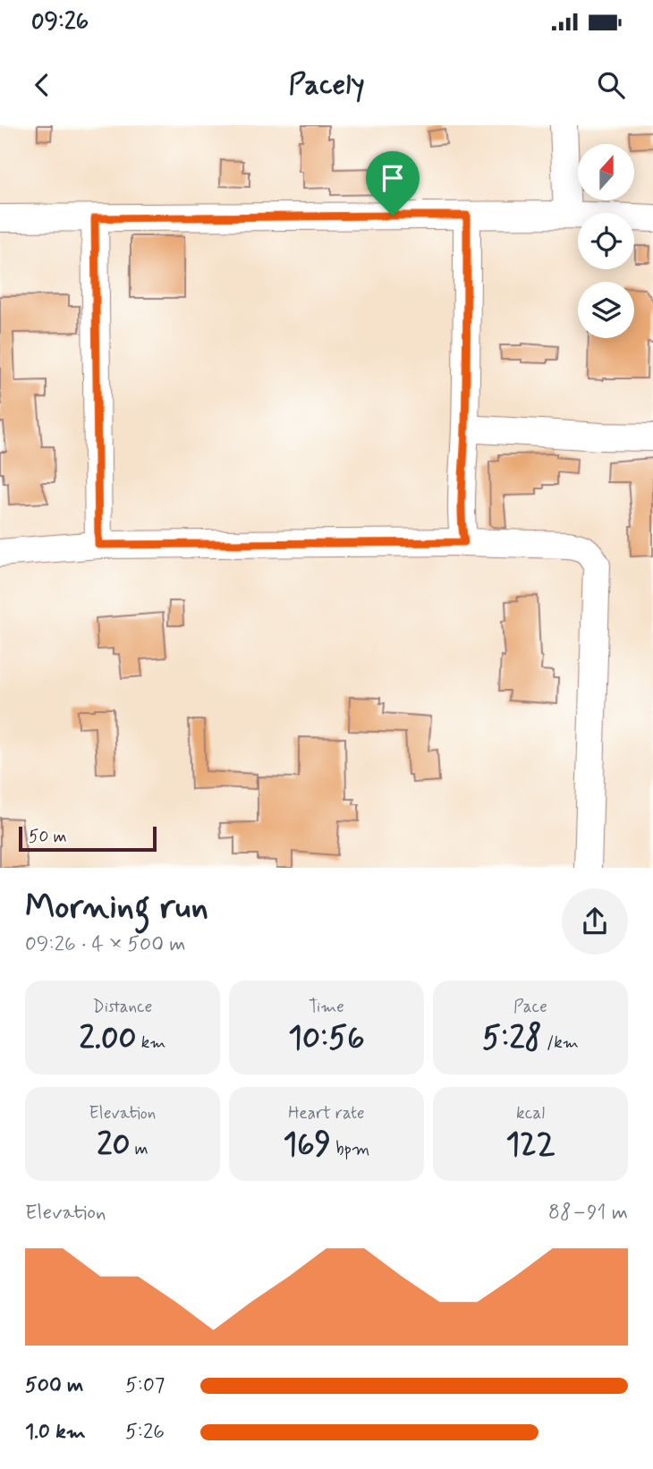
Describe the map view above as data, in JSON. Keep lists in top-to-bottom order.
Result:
{
  "scale_bar": "50 m",
  "north": "top",
  "page": {
    "status": "09:26",
    "header": "Pacely",
    "scale": "50 m",
    "heading": ["Morning run", "09:26 · 4 × 500 m"],
    "stats": [
      ["Distance", "2.00 km"],
      ["Time", "10:56"],
      ["Pace", "5:28 /km"],
      ["Elevation", "20 m"],
      ["Heart rate", "169 bpm"],
      ["kcal", "122"]
    ],
    "chart": ["Elevation", "88–91 m"],
    "list": [
      {
        "name": "500 m",
        "note": "5:07"
      },
      {
        "name": "1.0 km",
        "note": "5:26"
      }
    ]
  }
}
